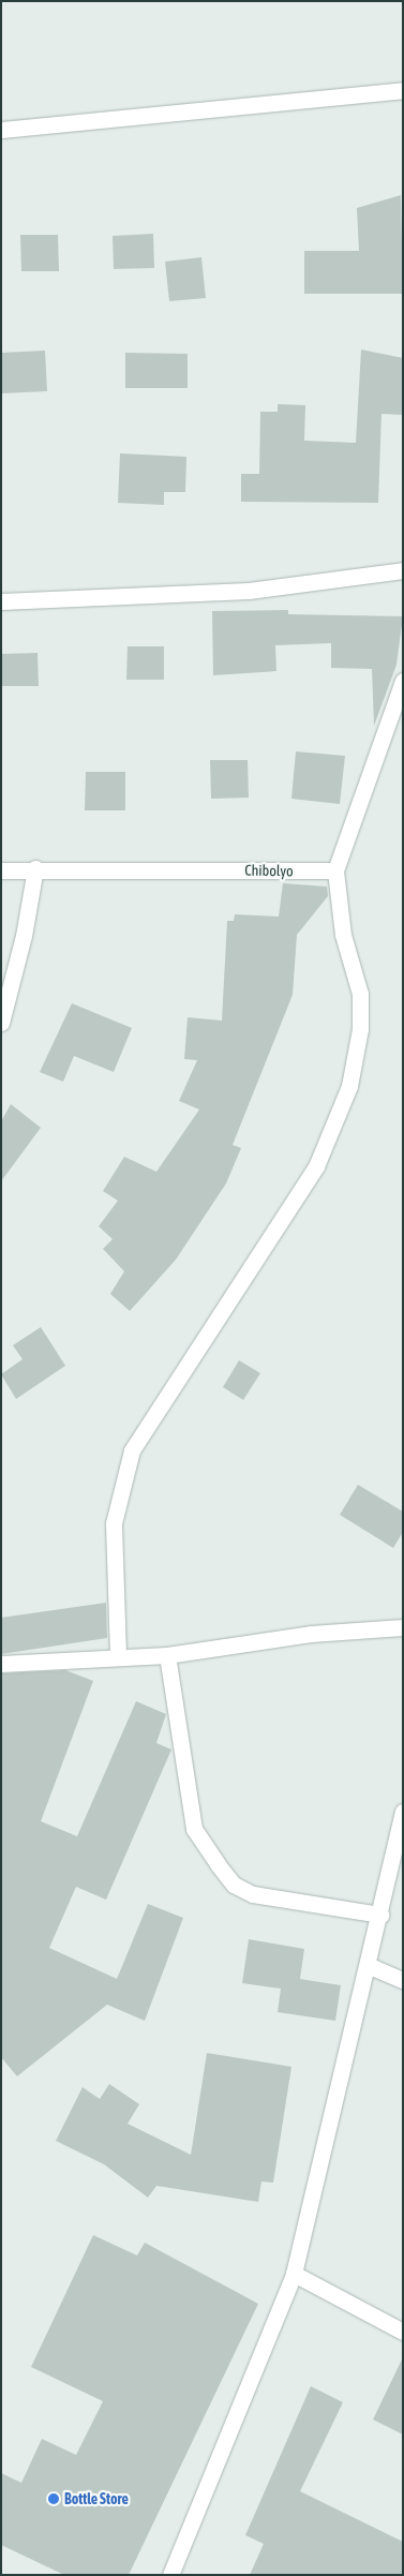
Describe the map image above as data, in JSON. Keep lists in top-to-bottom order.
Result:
{
  "streets": {
    "street": ["Chibolyo"]
  },
  "places": ["Bottle Store"]
}
